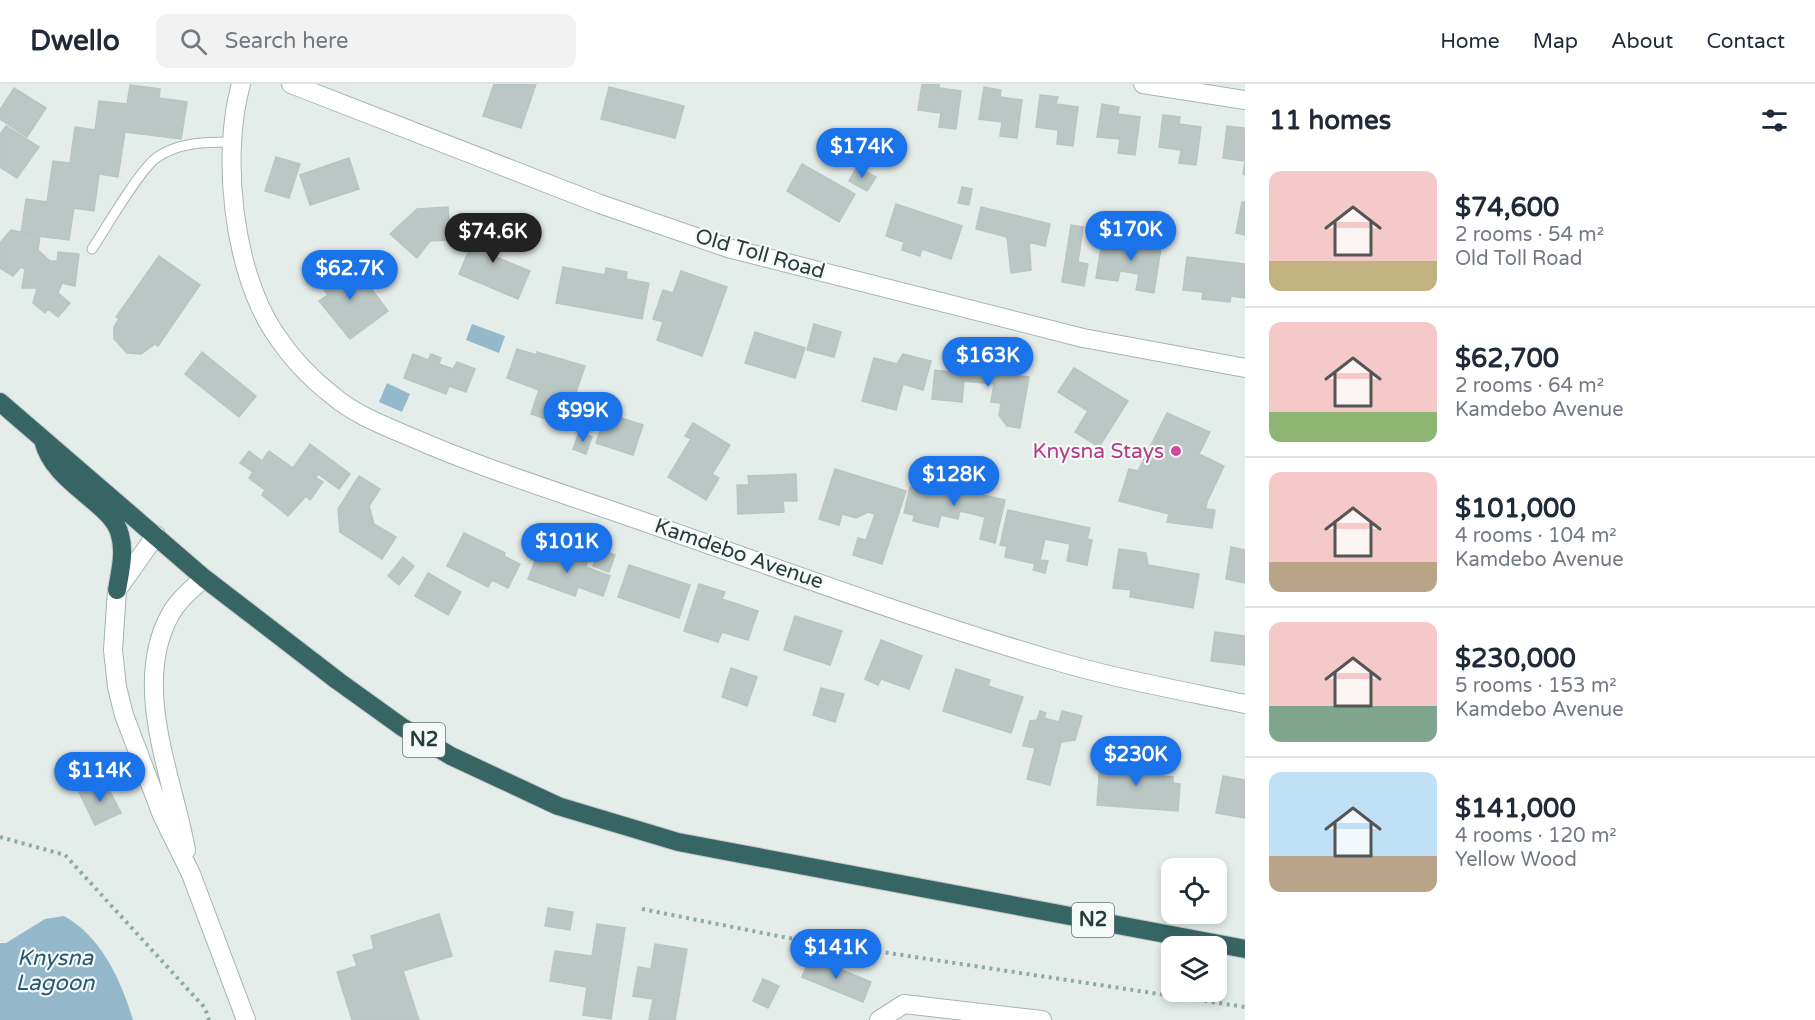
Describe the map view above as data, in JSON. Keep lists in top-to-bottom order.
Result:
{
  "streets": {
    "highway": ["N2"],
    "street": ["Old Toll Road", "Kamdebo Avenue"]
  },
  "water": ["Knysna Lagoon"],
  "places": ["Knysna Stays"],
  "page": {
    "header": "Dwello",
    "search": "Search here",
    "nav": [
      "Home",
      "Map",
      "About",
      "Contact"
    ],
    "heading": "11 homes",
    "price": [
      "$174K",
      "$170K",
      "$74.6K",
      "$62.7K",
      "$163K",
      "$99K",
      "$128K",
      "$101K",
      "$230K",
      "$114K",
      "$141K"
    ],
    "list": [
      {
        "name": "$74,600",
        "note": "2 rooms · 54 m² · Old Toll Road"
      },
      {
        "name": "$62,700",
        "note": "2 rooms · 64 m² · Kamdebo Avenue"
      },
      {
        "name": "$101,000",
        "note": "4 rooms · 104 m² · Kamdebo Avenue"
      },
      {
        "name": "$230,000",
        "note": "5 rooms · 153 m² · Kamdebo Avenue"
      },
      {
        "name": "$141,000",
        "note": "4 rooms · 120 m² · Yellow Wood"
      }
    ]
  }
}
